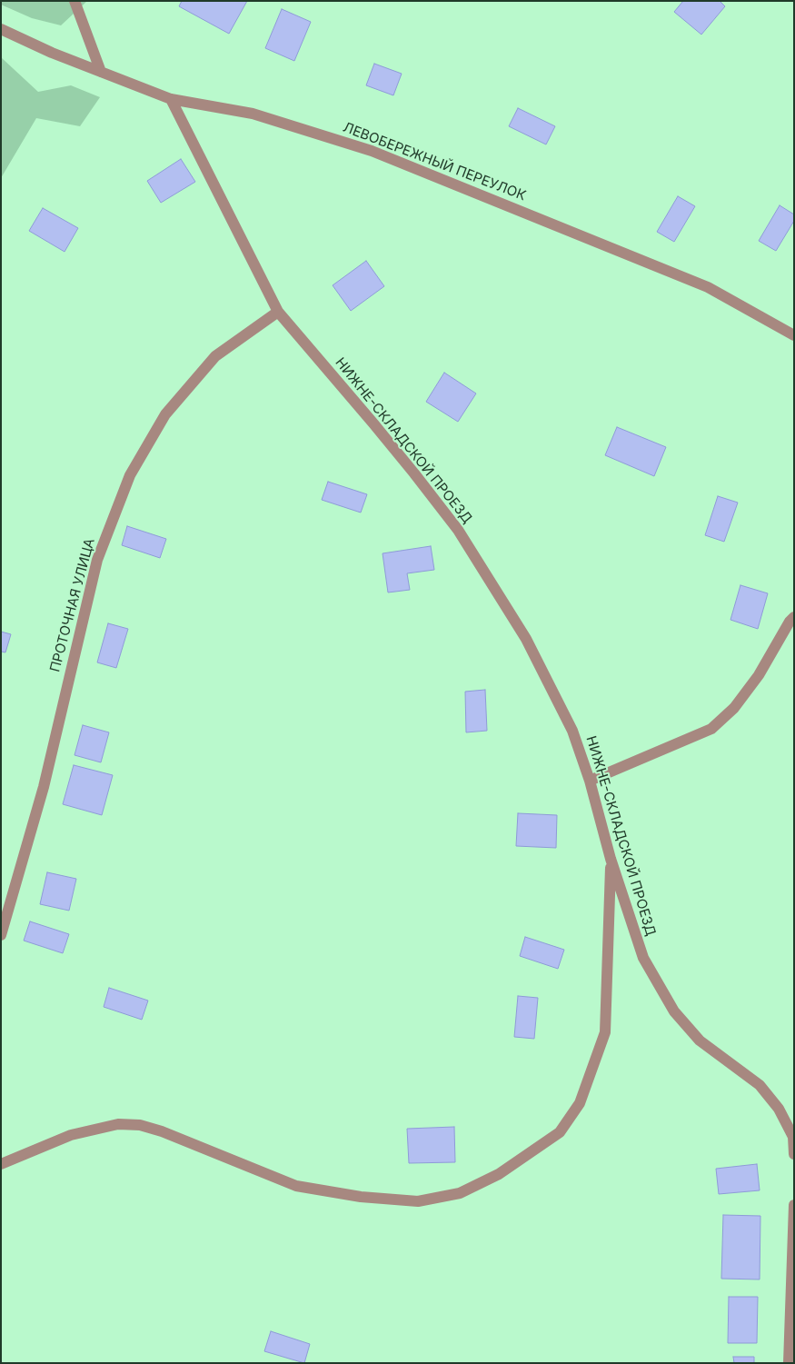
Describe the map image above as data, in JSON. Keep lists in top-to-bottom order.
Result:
{
  "streets": {
    "street": ["ЛЕВОБЕРЕЖНЫЙ ПЕРЕУЛОК", "НИЖНЕ-СКЛАДСКОЙ ПРОЕЗД", "ПРОТОЧНАЯ УЛИЦА"]
  },
  "crossings": [
    ["ЛЕВОБЕРЕЖНЫЙ ПЕРЕУЛОК", "НИЖНЕ-СКЛАДСКОЙ ПРОЕЗД"],
    ["НИЖНЕ-СКЛАДСКОЙ ПРОЕЗД", "ПРОТОЧНАЯ УЛИЦА"]
  ]
}
